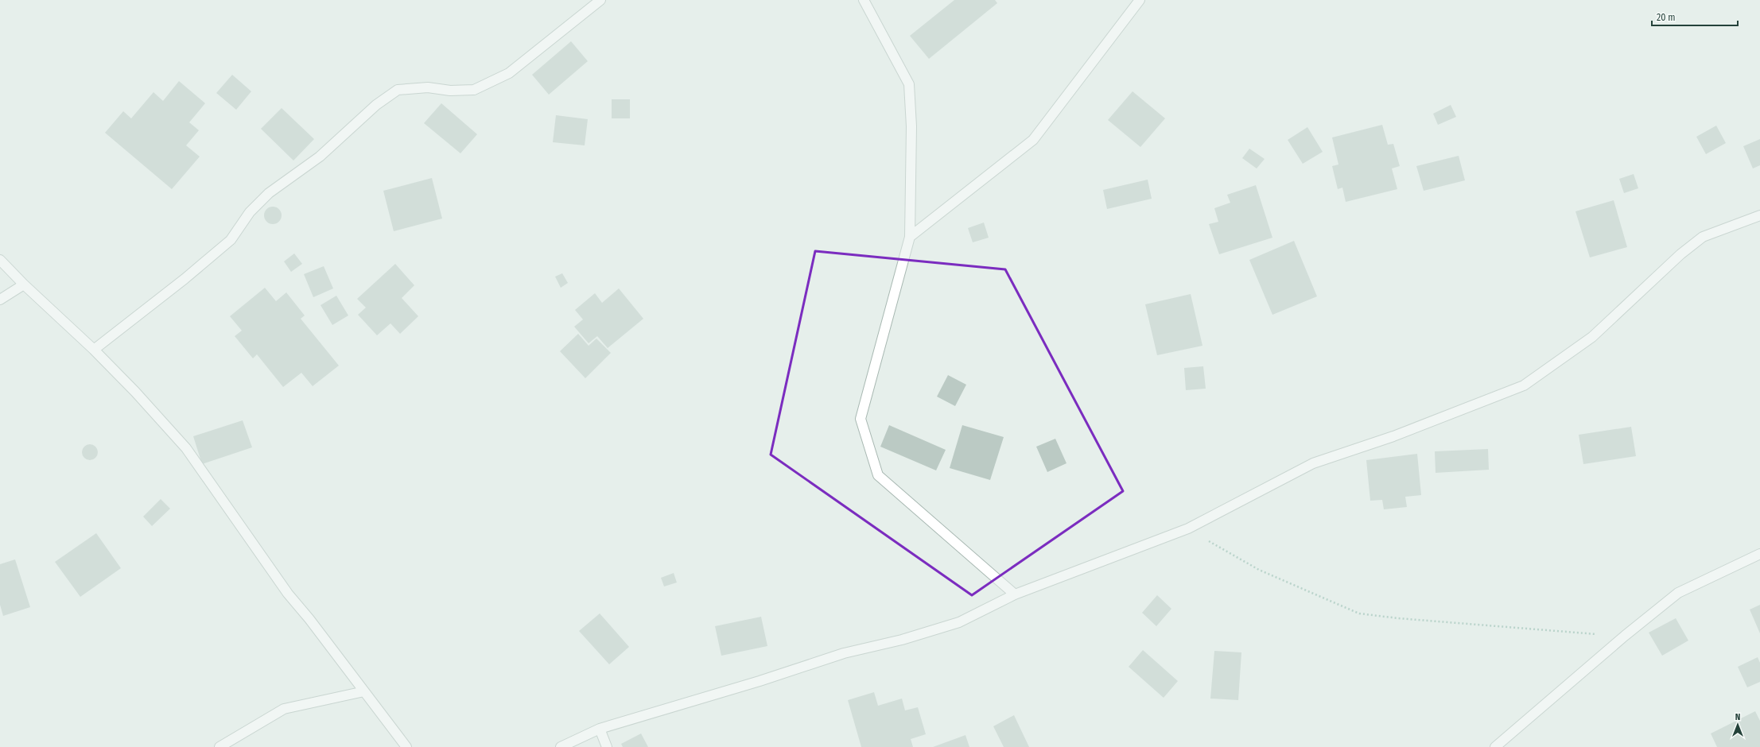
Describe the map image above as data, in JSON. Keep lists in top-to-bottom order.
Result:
{
  "scale_bar": "20 m",
  "north": "top"
}
